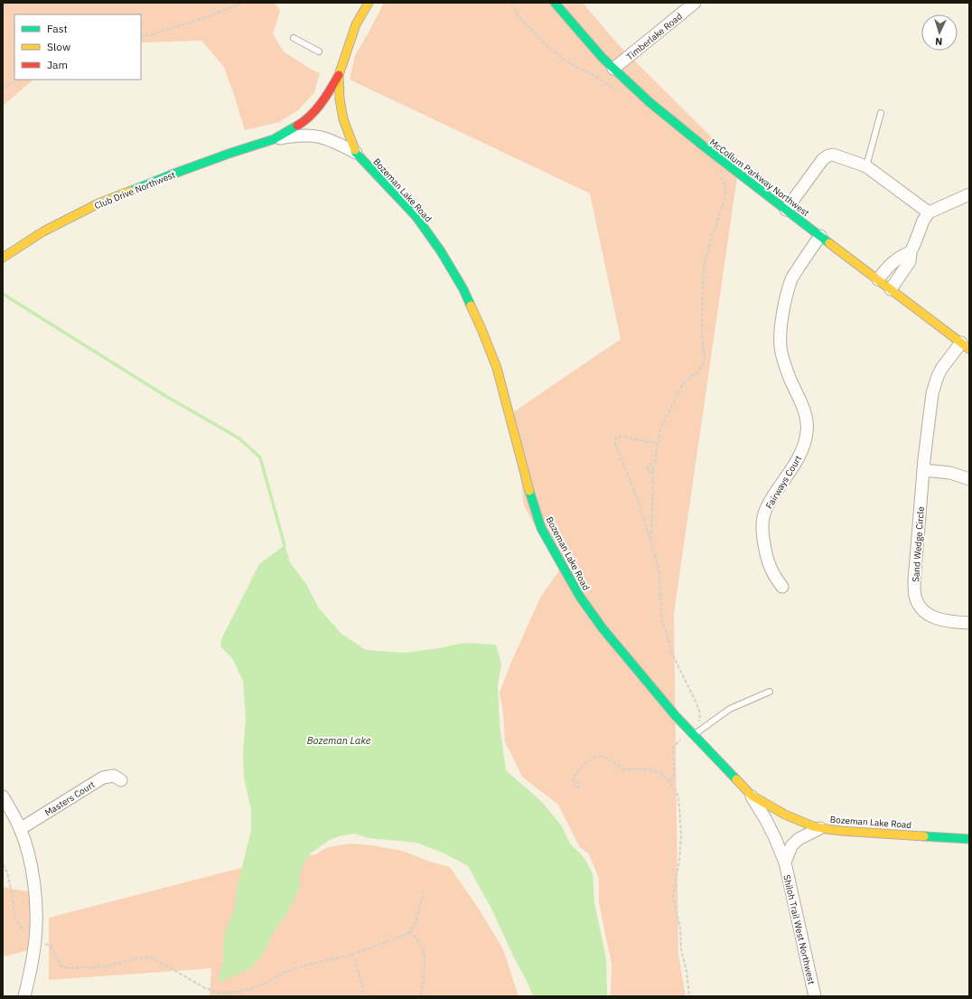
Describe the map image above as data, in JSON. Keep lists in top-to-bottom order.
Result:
{
  "streets": {
    "street": [
      "Timberlake Road",
      "McCollum Parkway Northwest",
      "Club Drive Northwest",
      "Bozeman Lake Road",
      "Fairways Court",
      "Sand Wedge Circle",
      "Masters Court",
      "Shiloh Trail West Northwest"
    ]
  },
  "crossings": [
    ["Timberlake Road", "McCollum Parkway Northwest"],
    ["McCollum Parkway Northwest", "Fairways Court"],
    ["McCollum Parkway Northwest", "Sand Wedge Circle"],
    ["Club Drive Northwest", "Bozeman Lake Road"],
    ["Bozeman Lake Road", "Shiloh Trail West Northwest"]
  ],
  "water": ["Bozeman Lake"],
  "legend": ["Fast", "Slow", "Jam"],
  "north": "bottom"
}
